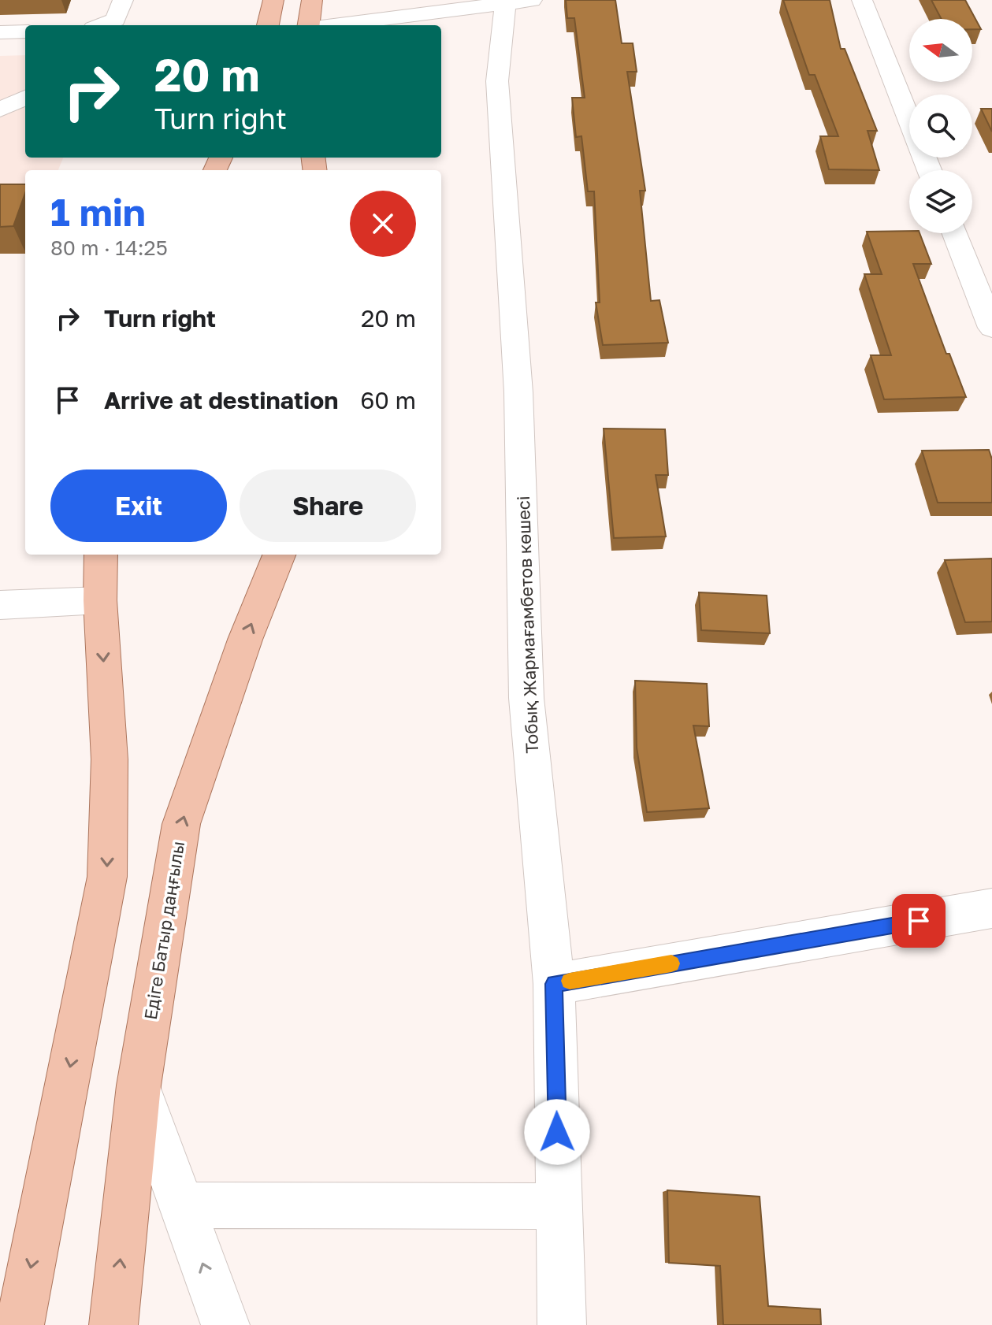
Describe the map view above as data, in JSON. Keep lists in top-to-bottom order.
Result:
{
  "streets": {
    "main road": ["Едіге Батыр даңғылы"],
    "street": ["Тобық Жармағамбетов көшесі"]
  },
  "north": "left",
  "page": {
    "turn": ["20 m", "Turn right"],
    "heading": ["1 min", "80 m · 14:25"],
    "list": [
      {
        "name": "Turn right",
        "value": "20 m"
      },
      {
        "name": "Arrive at destination",
        "value": "60 m"
      }
    ],
    "buttons": ["Exit", "Share"]
  }
}
